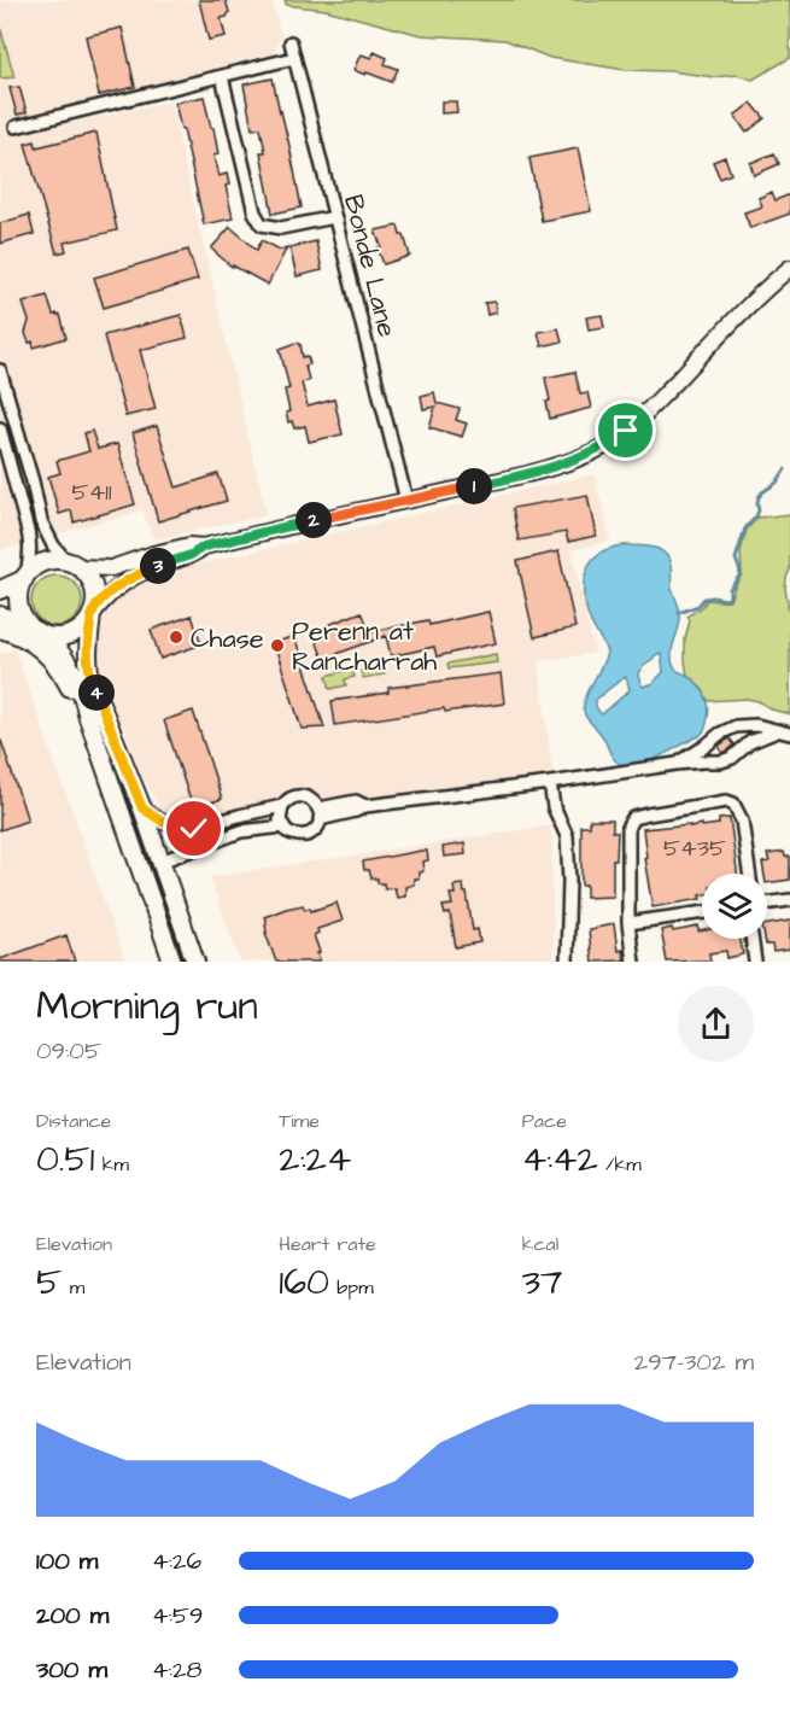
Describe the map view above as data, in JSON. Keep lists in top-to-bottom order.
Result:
{
  "streets": {
    "street": ["Bonde Lane"]
  },
  "places": ["Chase", "Perenn at Rancharrah"],
  "house_numbers": ["5411", "5435"],
  "page": {
    "pins": [
      "1",
      "2",
      "3",
      "4"
    ],
    "heading": ["Morning run", "09:05"],
    "stats": [
      ["Distance", "0.51 km"],
      ["Time", "2:24"],
      ["Pace", "4:42 /km"],
      ["Elevation", "5 m"],
      ["Heart rate", "160 bpm"],
      ["kcal", "37"]
    ],
    "chart": ["Elevation", "297–302 m"],
    "list": [
      {
        "name": "100 m",
        "note": "4:26"
      },
      {
        "name": "200 m",
        "note": "4:59"
      },
      {
        "name": "300 m",
        "note": "4:28"
      }
    ]
  }
}
